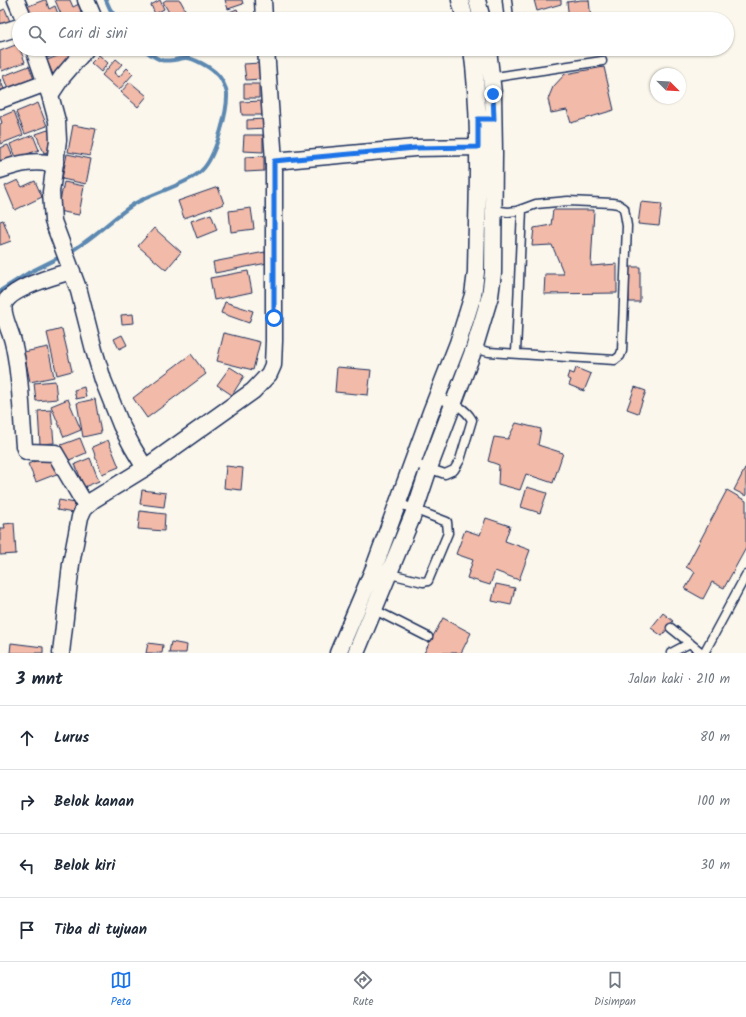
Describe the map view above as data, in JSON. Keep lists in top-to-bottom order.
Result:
{
  "north": "bottom right",
  "page": {
    "search": "Cari di sini",
    "heading": ["3 mnt", "Jalan kaki · 210 m"],
    "list": [
      ["Lurus", "80 m"],
      ["Belok kanan", "100 m"],
      ["Belok kiri", "30 m"],
      "Tiba di tujuan"
    ],
    "nav": ["Peta", "Rute", "Disimpan"]
  }
}
